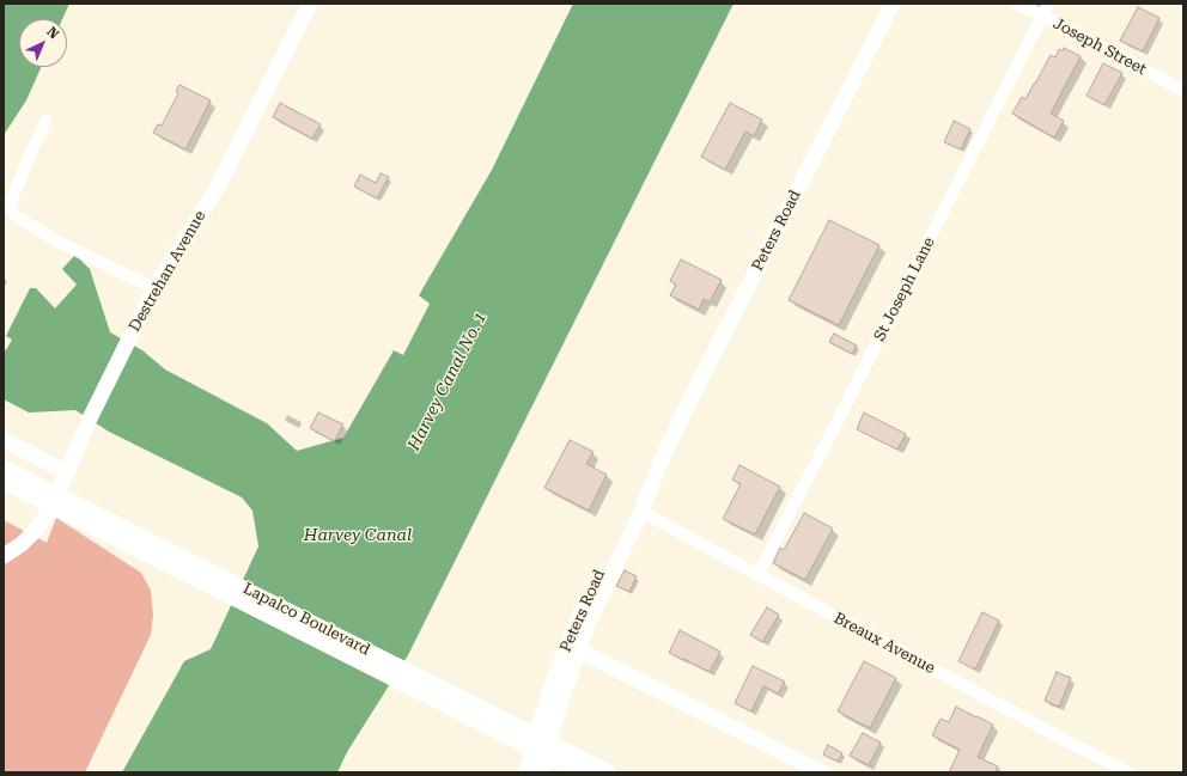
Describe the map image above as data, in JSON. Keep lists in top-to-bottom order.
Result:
{
  "streets": {
    "main road": ["Peters Road", "Destrehan Avenue", "Lapalco Boulevard"],
    "street": ["Joseph Street", "St Joseph Lane", "Breaux Avenue"]
  },
  "crossings": [
    ["Joseph Street", "St Joseph Lane"],
    ["Peters Road", "Breaux Avenue"],
    ["St Joseph Lane", "Breaux Avenue"]
  ],
  "water": ["Harvey Canal No. 1", "Harvey Canal"],
  "north": "top right"
}
